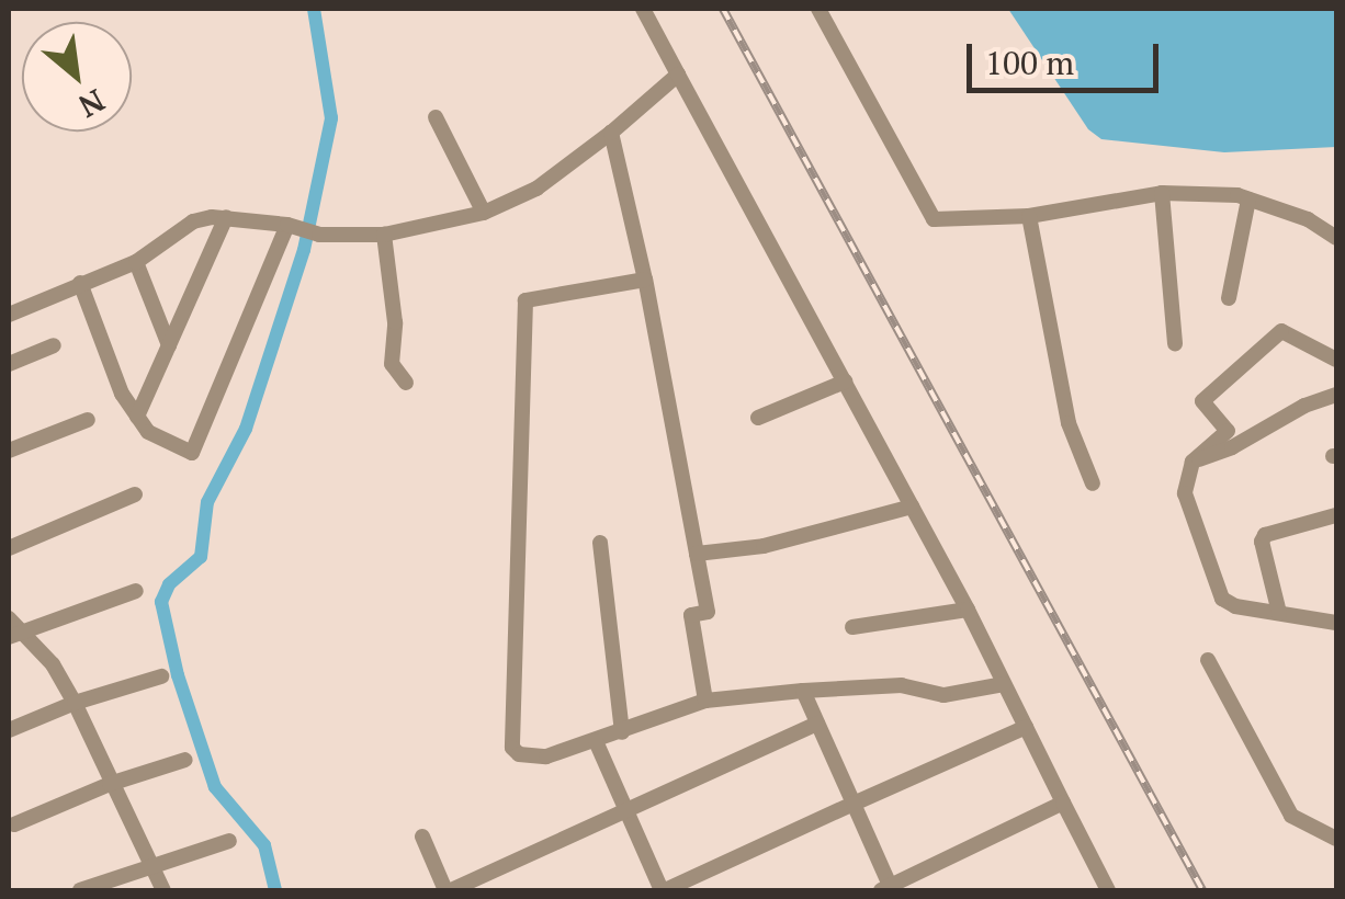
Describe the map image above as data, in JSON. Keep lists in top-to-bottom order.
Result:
{
  "scale_bar": "100 m",
  "north": "bottom right"
}
